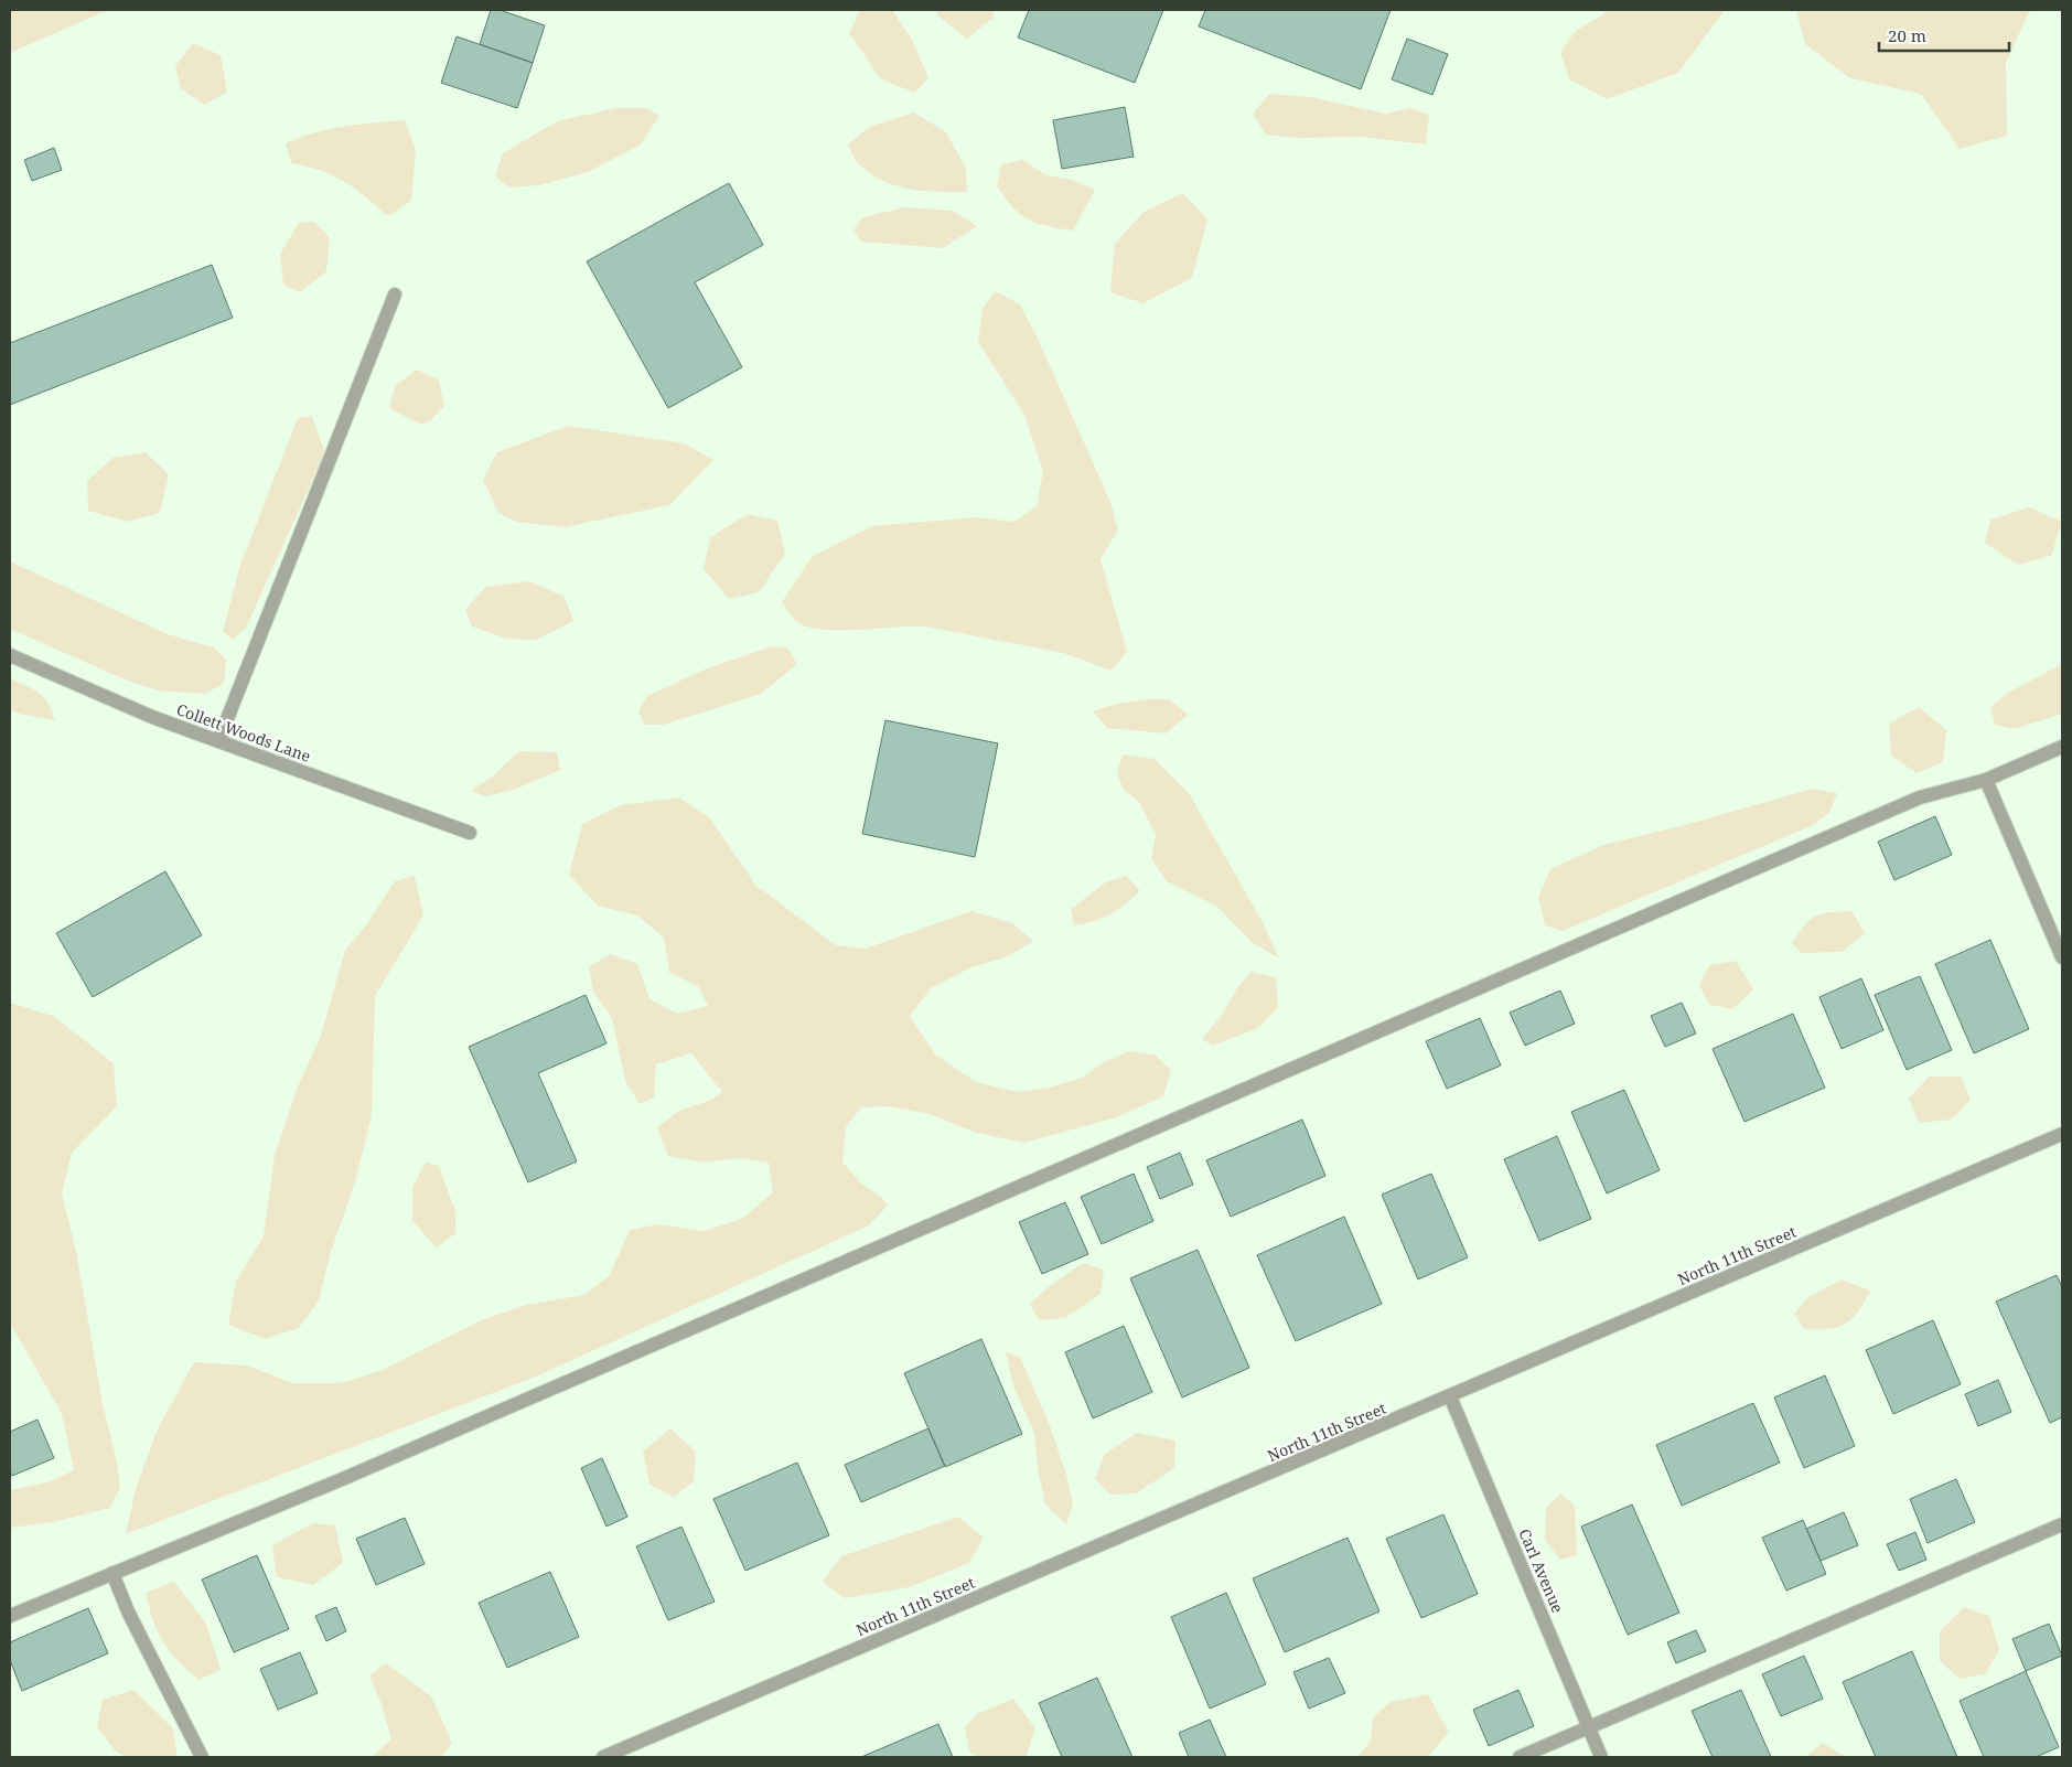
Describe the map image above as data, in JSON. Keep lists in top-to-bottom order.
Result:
{
  "streets": {
    "street": ["Collett Woods Lane", "North 11th Street", "Carl Avenue"]
  },
  "crossings": [
    ["North 11th Street", "Carl Avenue"]
  ],
  "scale_bar": "20 m"
}
